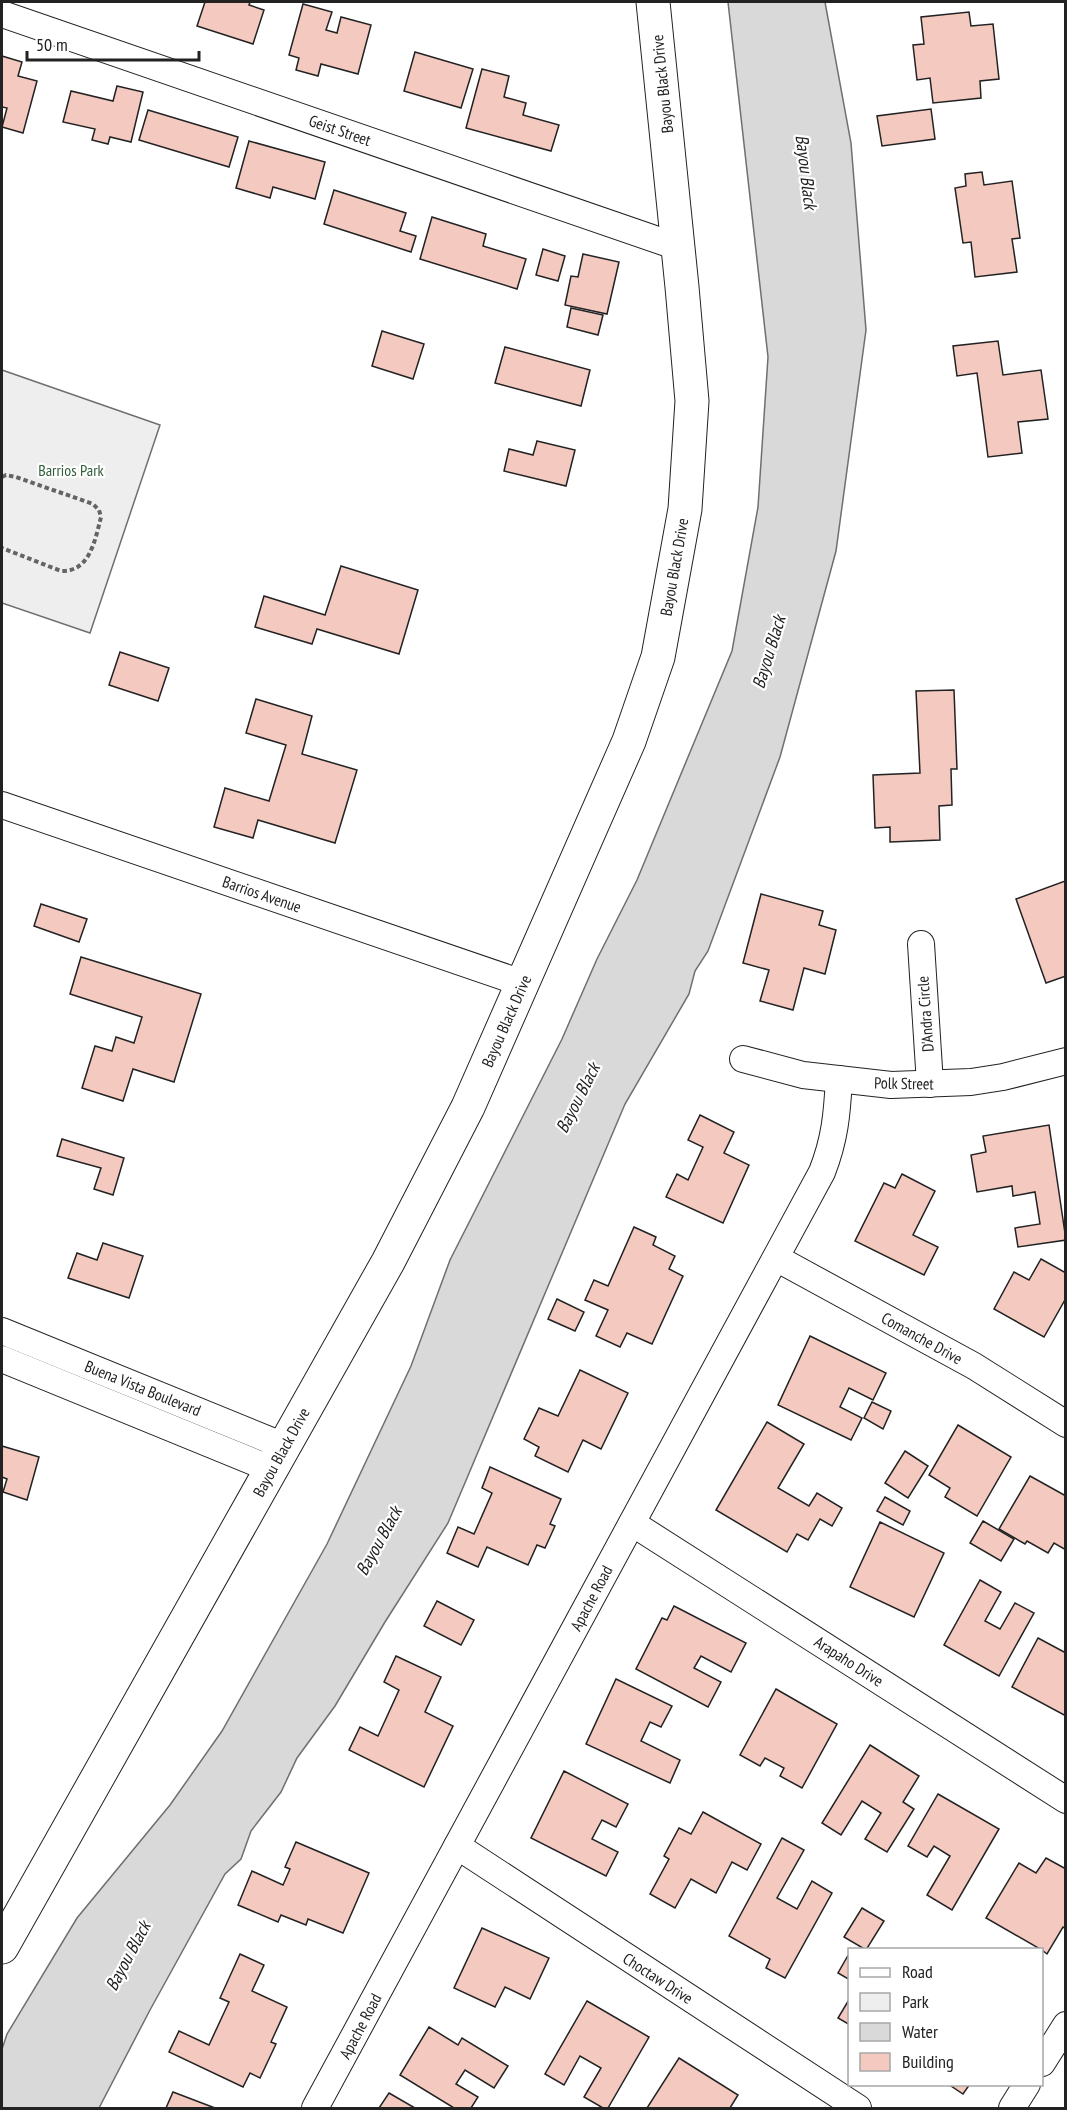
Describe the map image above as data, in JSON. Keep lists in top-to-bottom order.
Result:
{
  "streets": {
    "main road": ["Bayou Black Drive"],
    "street": [
      "Geist Street",
      "Barrios Avenue",
      "D'Andra Circle",
      "Polk Street",
      "Comanche Drive",
      "Buena Vista Boulevard",
      "Apache Road",
      "Arapaho Drive",
      "Choctaw Drive"
    ]
  },
  "crossings": [
    ["Bayou Black Drive", "Geist Street"],
    ["Bayou Black Drive", "Barrios Avenue"],
    ["Bayou Black Drive", "Buena Vista Boulevard"],
    ["D'Andra Circle", "Polk Street"],
    ["Polk Street", "Apache Road"],
    ["Comanche Drive", "Apache Road"],
    ["Apache Road", "Arapaho Drive"],
    ["Apache Road", "Choctaw Drive"]
  ],
  "water": ["Bayou Black"],
  "parks": ["Barrios Park"],
  "legend": [
    "Road",
    "Park",
    "Water",
    "Building"
  ],
  "scale_bar": "50 m"
}
